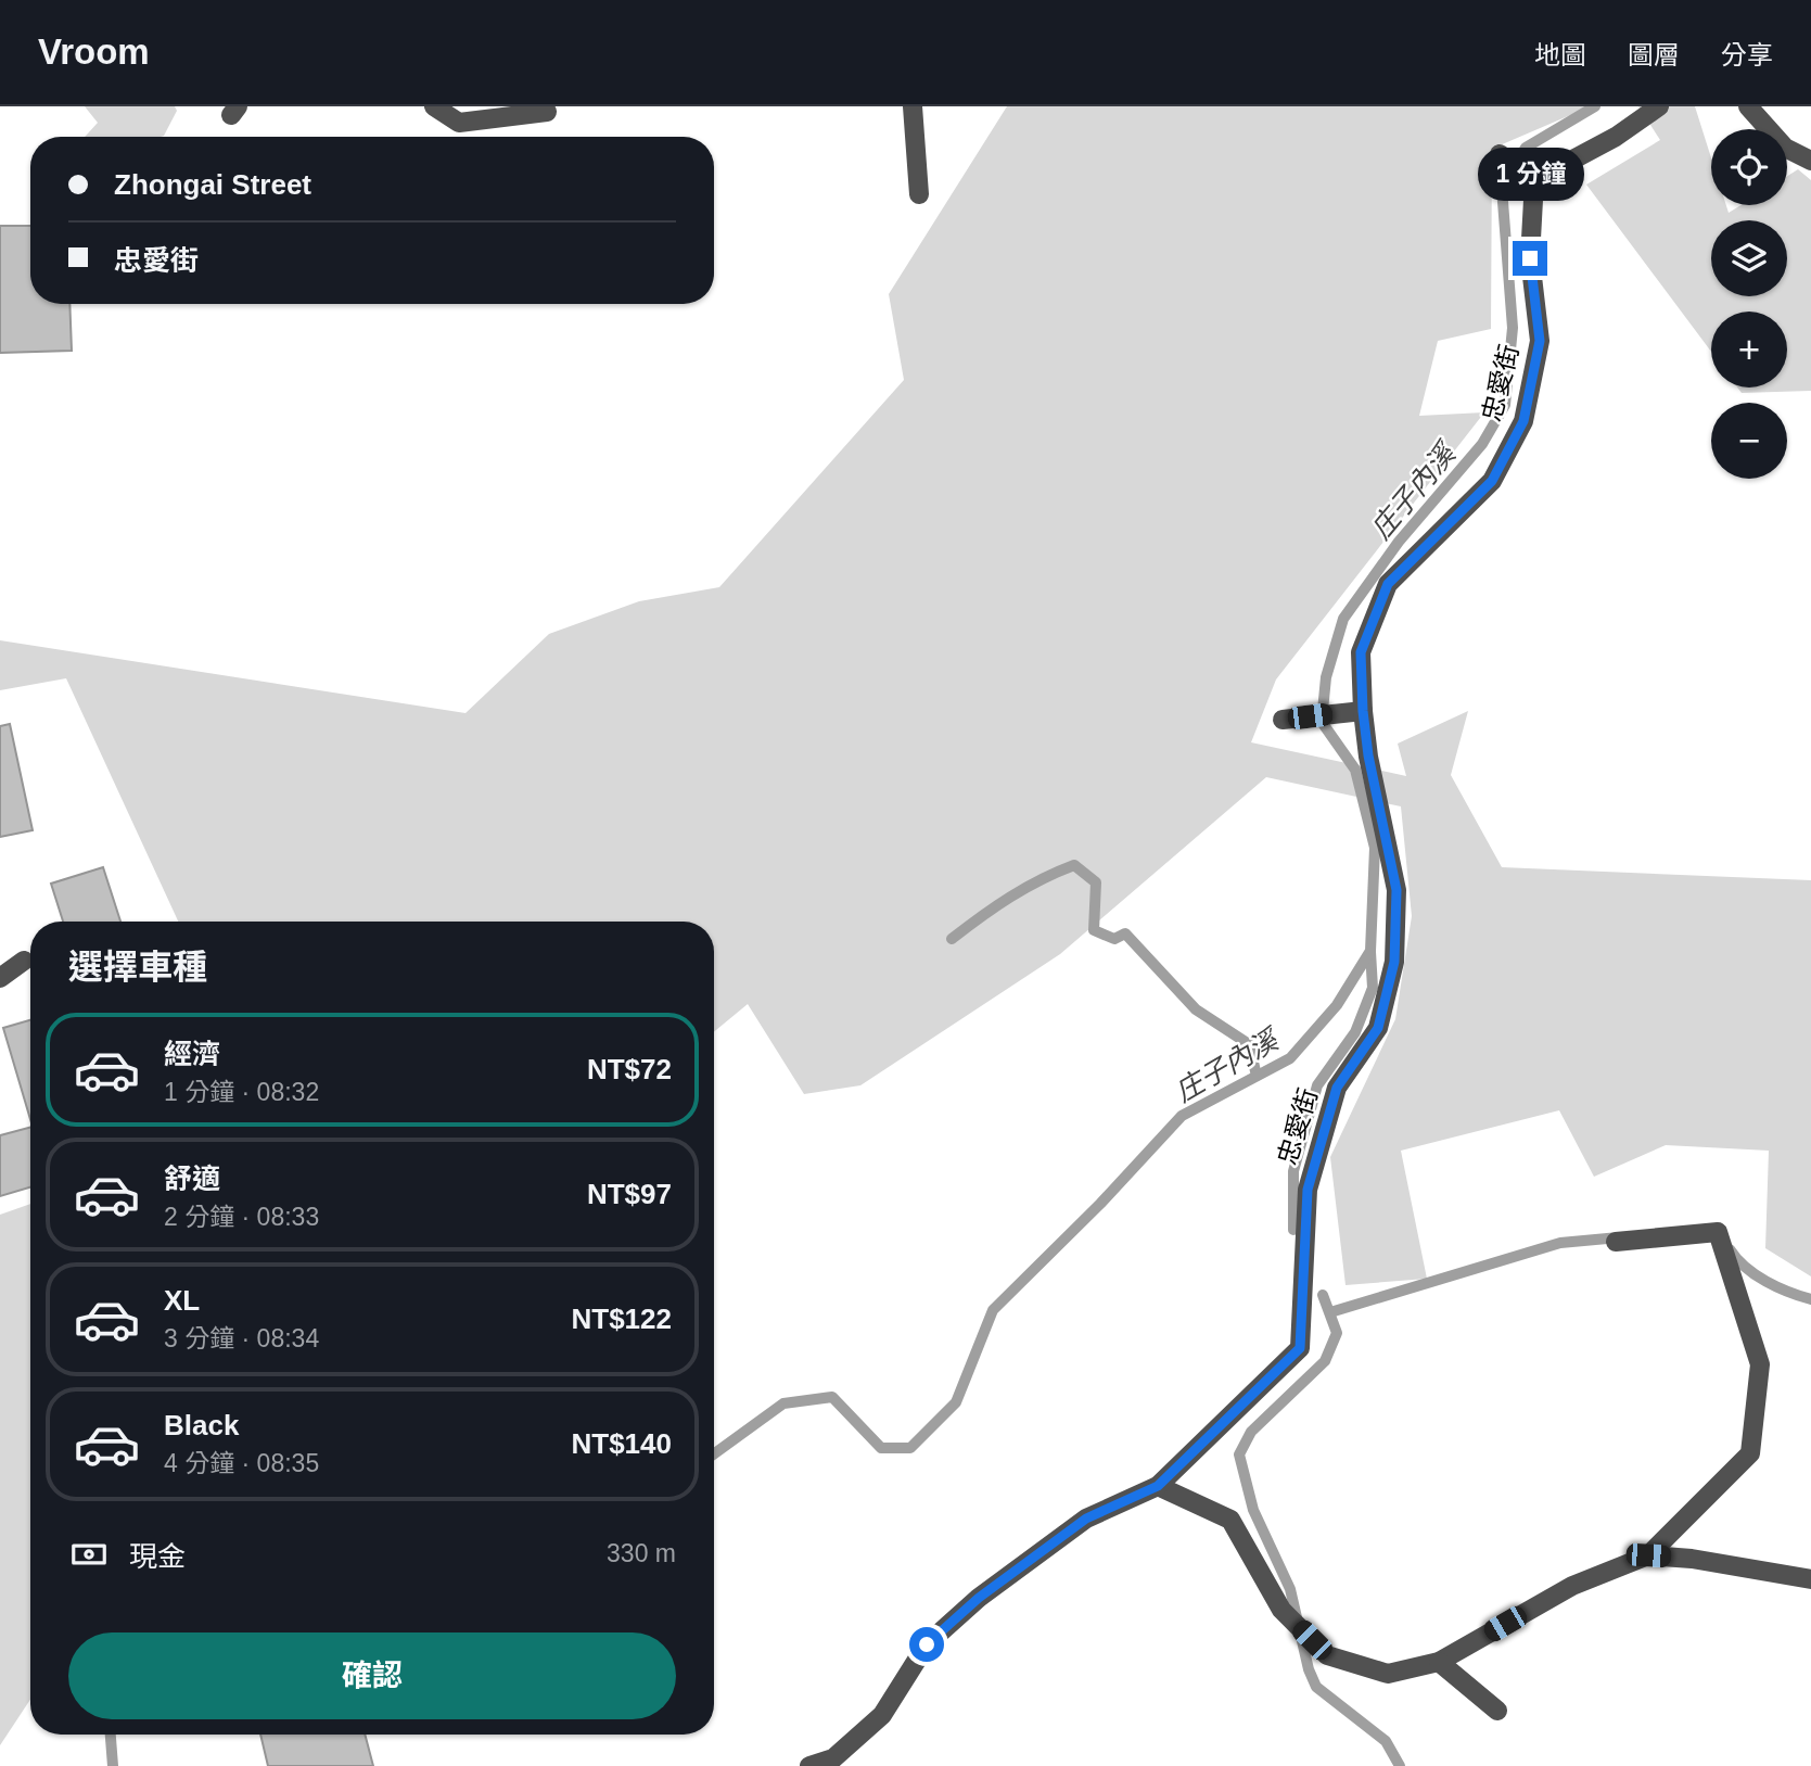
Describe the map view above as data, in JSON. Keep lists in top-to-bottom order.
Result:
{
  "streets": {
    "street": ["忠愛街"]
  },
  "water": ["庄子內溪"],
  "page": {
    "header": "Vroom",
    "nav": ["地圖", "圖層", "分享"],
    "map_buttons": ["+", "−"],
    "banner": ["Zhongai Street", "忠愛街"],
    "bubble": "1 分鐘",
    "heading": "選擇車種",
    "list": [
      {
        "name": "經濟",
        "note": "1 分鐘 · 08:32",
        "value": "NT$72"
      },
      {
        "name": "舒適",
        "note": "2 分鐘 · 08:33",
        "value": "NT$97"
      },
      {
        "name": "XL",
        "note": "3 分鐘 · 08:34",
        "value": "NT$122"
      },
      {
        "name": "Black",
        "note": "4 分鐘 · 08:35",
        "value": "NT$140"
      }
    ],
    "pay": ["現金", "330 m"],
    "buttons": "確認"
  }
}
